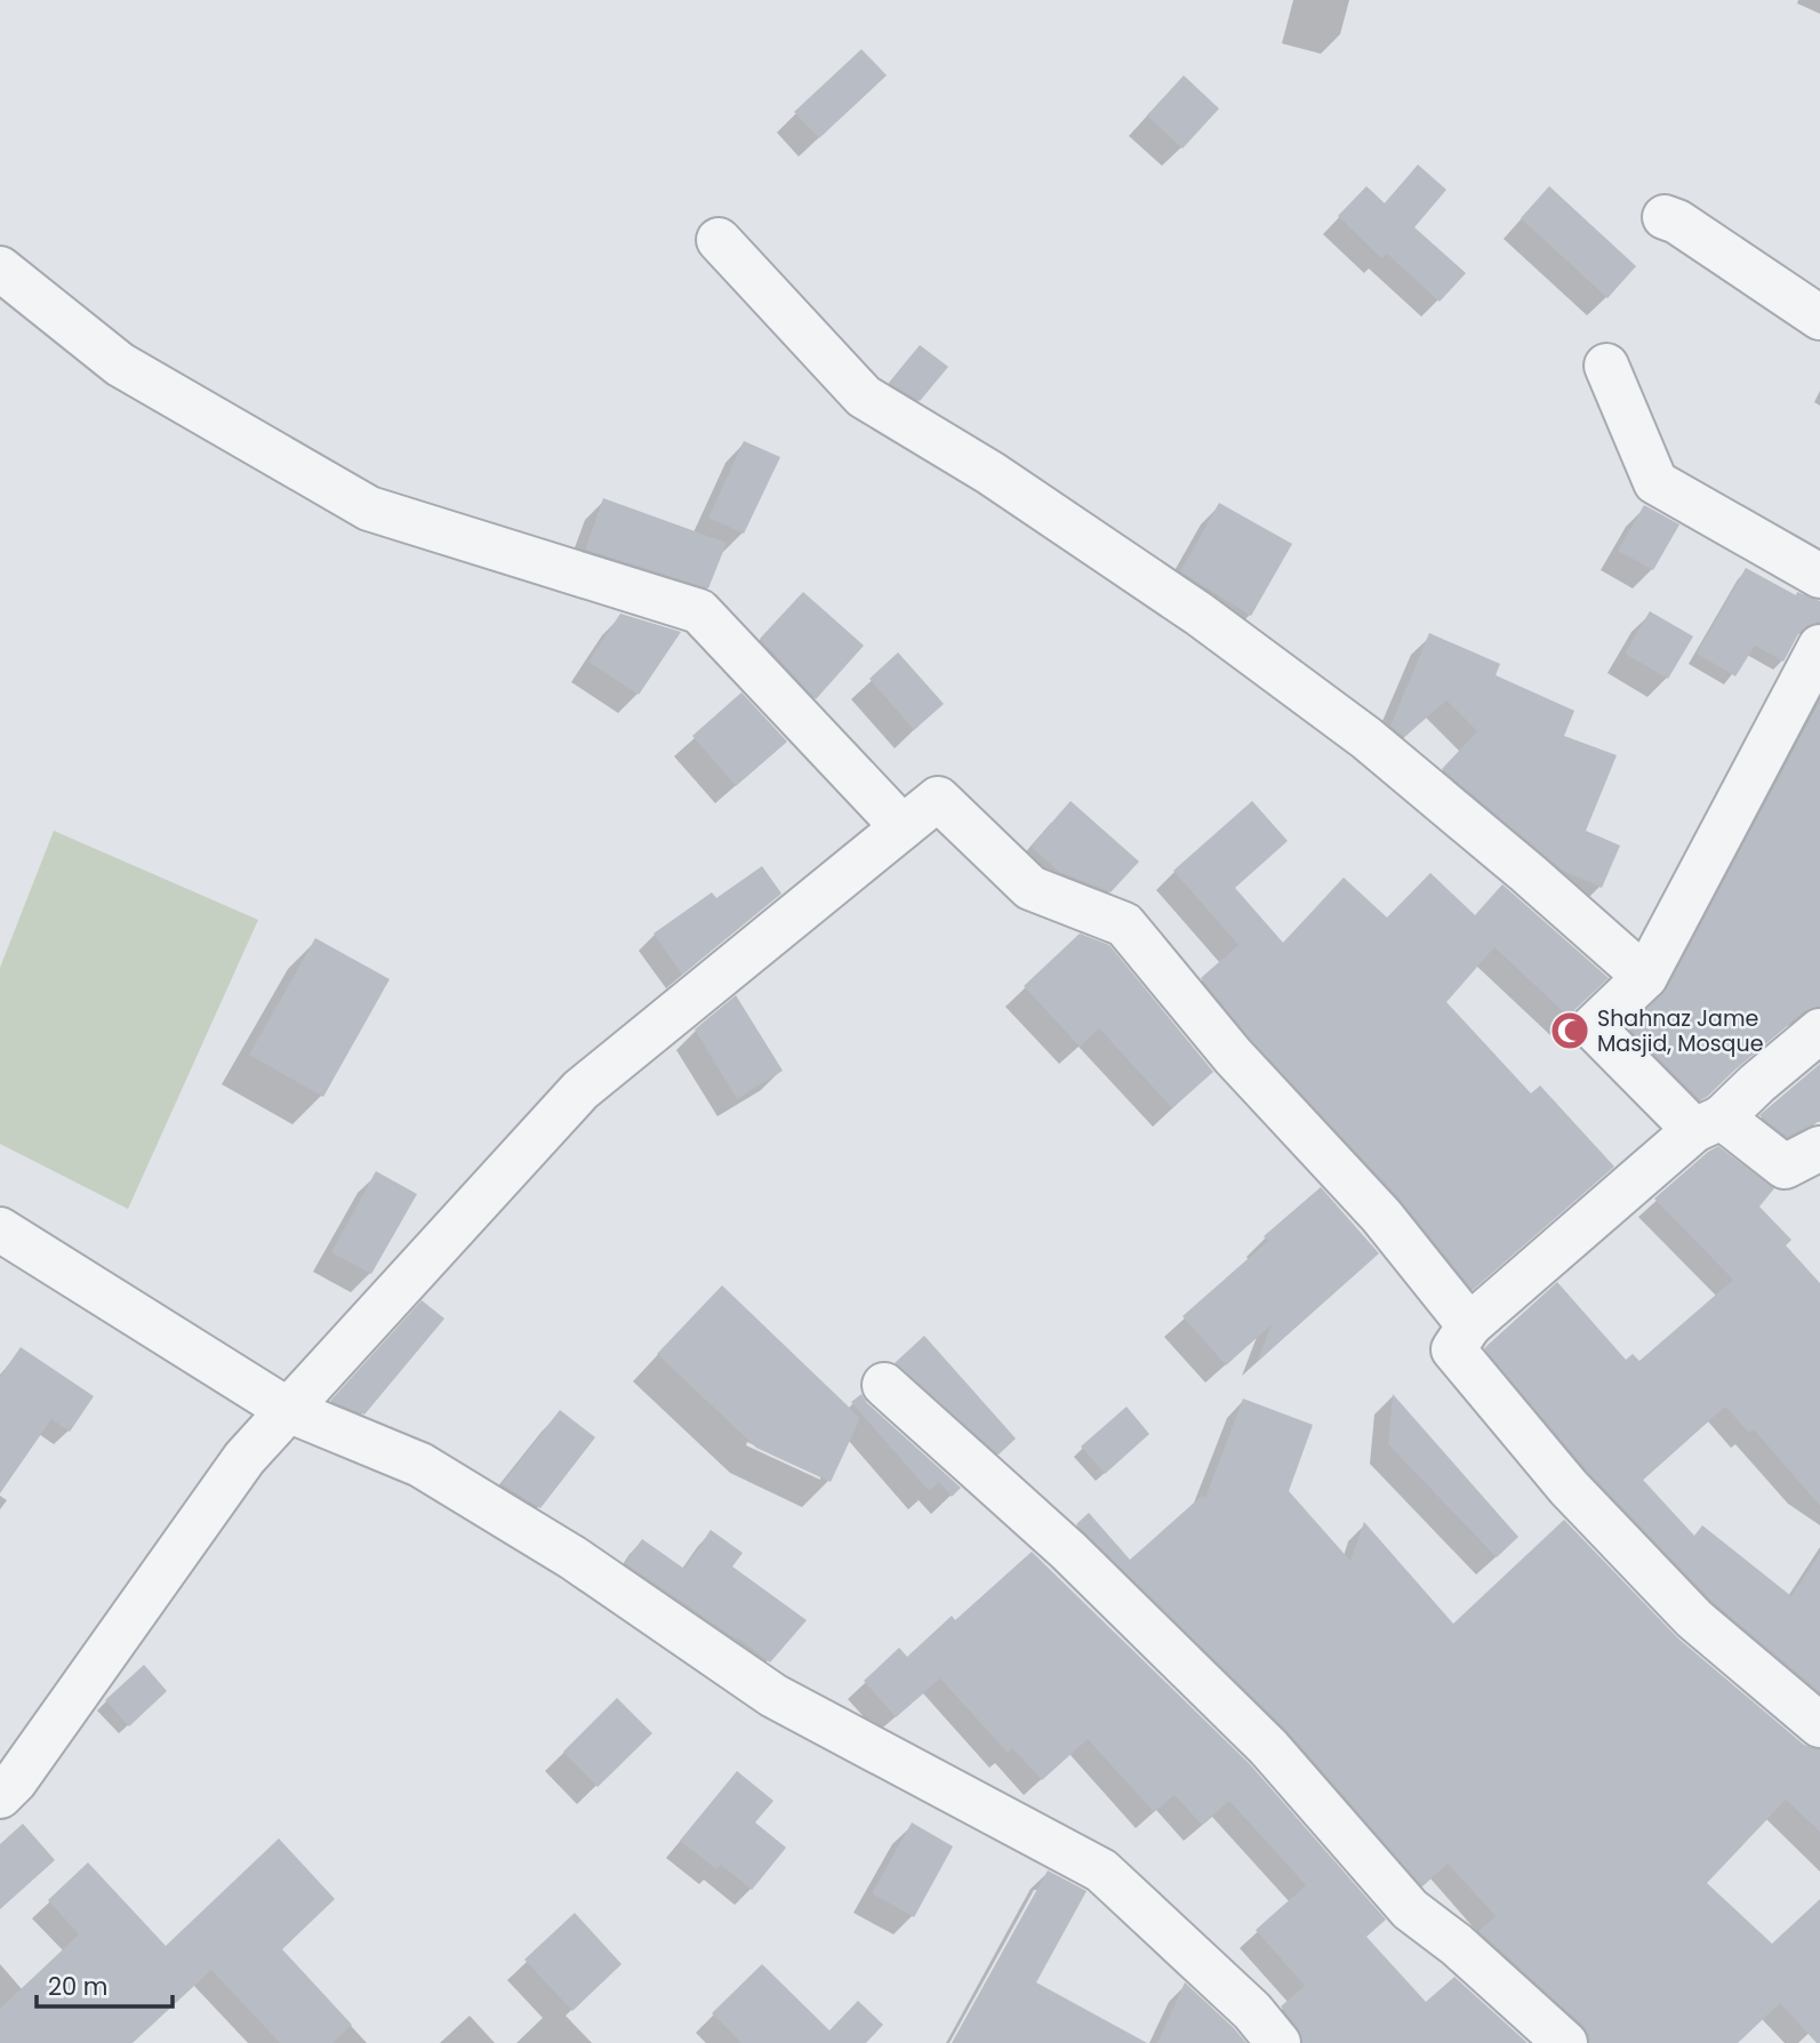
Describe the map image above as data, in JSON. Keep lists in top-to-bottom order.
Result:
{
  "places": {
    "mosque": ["Shahnaz Jame Masjid, Mosque"]
  },
  "scale_bar": "20 m"
}
